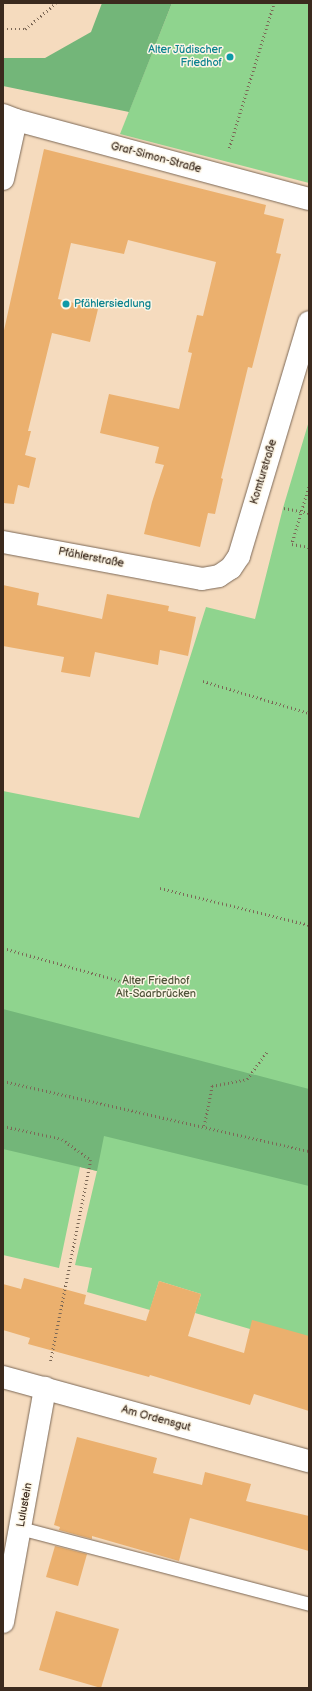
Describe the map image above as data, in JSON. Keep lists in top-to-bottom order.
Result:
{
  "streets": {
    "street": [
      "Graf-Simon-Straße",
      "Komturstraße",
      "Pfählerstraße",
      "Am Ordensgut",
      "Lulustein"
    ]
  },
  "crossings": [
    ["Komturstraße", "Pfählerstraße"],
    ["Am Ordensgut", "Lulustein"]
  ],
  "parks": ["Alter Friedhof Alt-Saarbrücken"],
  "places": ["Alter Jüdischer Friedhof", "Pfählersiedlung"]
}
